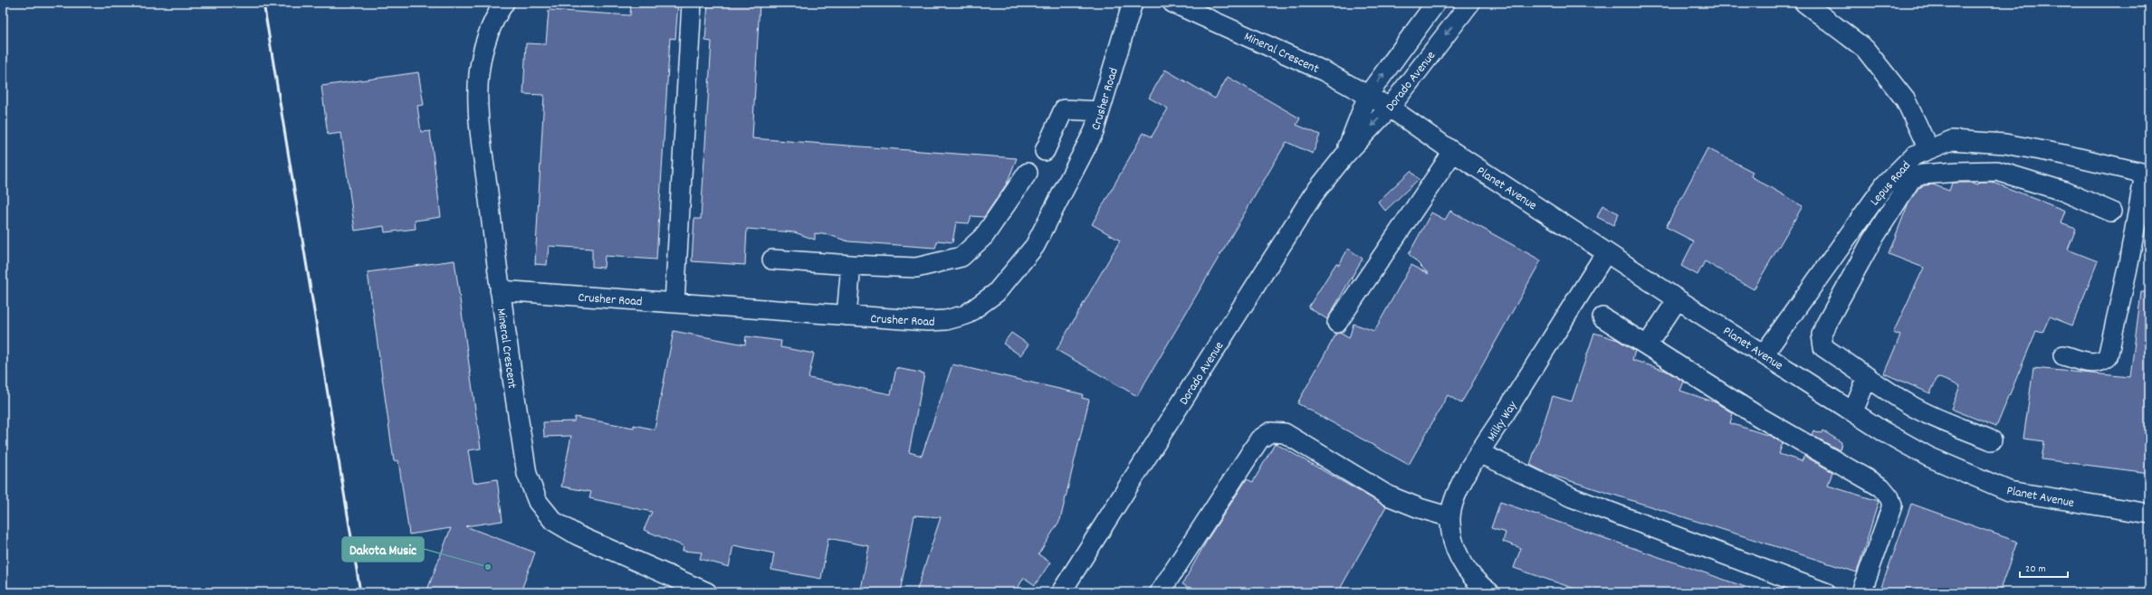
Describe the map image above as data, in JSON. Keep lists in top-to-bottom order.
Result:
{
  "streets": {
    "street": [
      "Mineral Crescent",
      "Dorado Avenue",
      "Crusher Road",
      "Lepus Road",
      "Planet Avenue",
      "Milky Way"
    ]
  },
  "crossings": [
    ["Mineral Crescent", "Dorado Avenue"],
    ["Mineral Crescent", "Crusher Road"],
    ["Mineral Crescent", "Planet Avenue"],
    ["Dorado Avenue", "Planet Avenue"],
    ["Lepus Road", "Planet Avenue"],
    ["Planet Avenue", "Milky Way"]
  ],
  "places": ["Dakota Music"],
  "scale_bar": "20 m"
}
